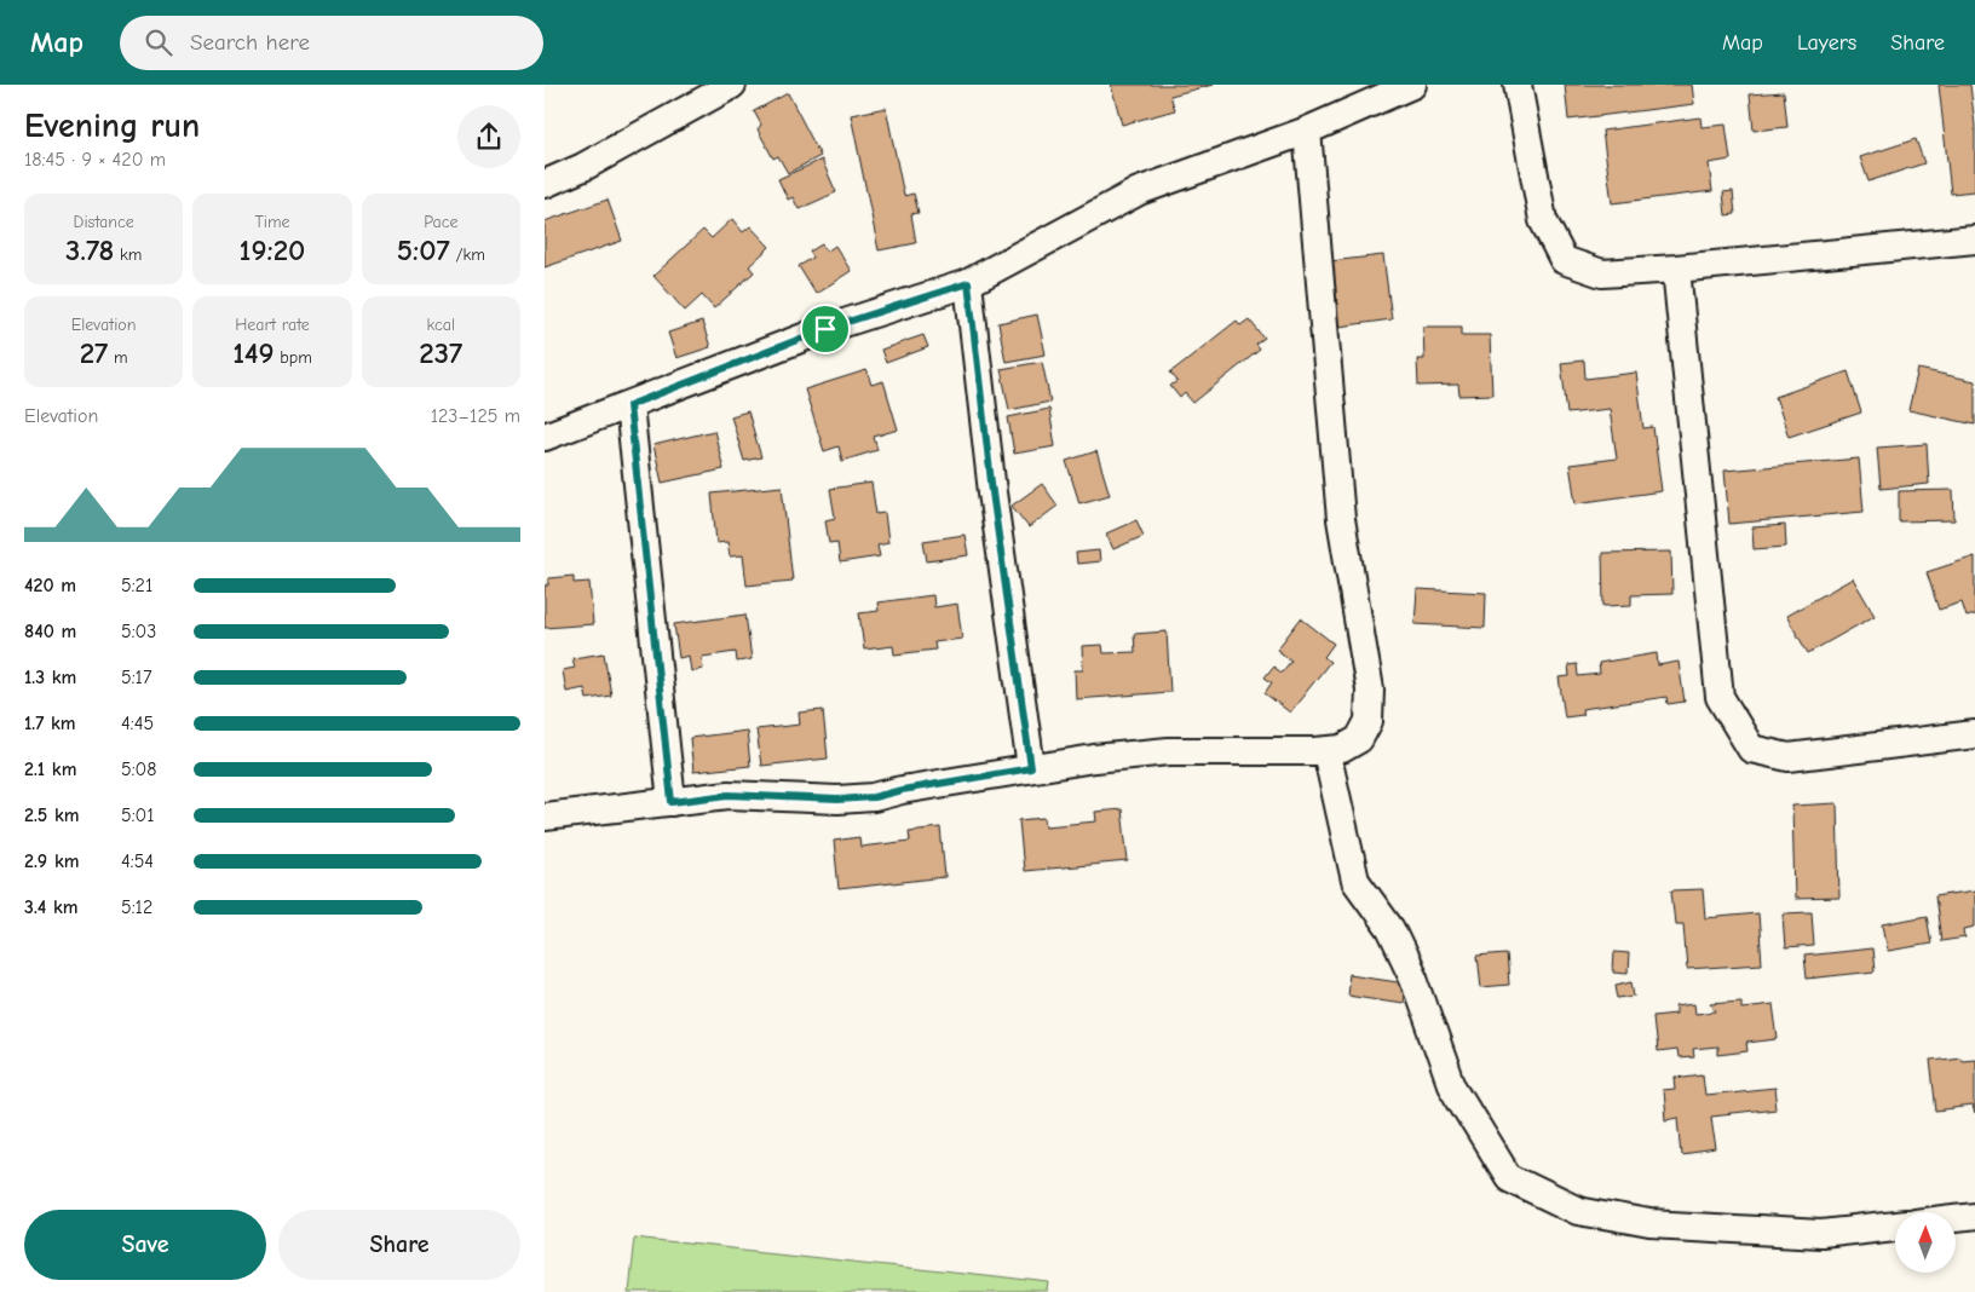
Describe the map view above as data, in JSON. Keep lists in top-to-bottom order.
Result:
{
  "north": "top",
  "page": {
    "header": "Map",
    "search": "Search here",
    "nav": ["Map", "Layers", "Share"],
    "heading": ["Evening run", "18:45 · 9 × 420 m"],
    "stats": [
      ["Distance", "3.78 km"],
      ["Time", "19:20"],
      ["Pace", "5:07 /km"],
      ["Elevation", "27 m"],
      ["Heart rate", "149 bpm"],
      ["kcal", "237"]
    ],
    "chart": ["Elevation", "123–125 m"],
    "list": [
      {
        "name": "420 m",
        "note": "5:21"
      },
      {
        "name": "840 m",
        "note": "5:03"
      },
      {
        "name": "1.3 km",
        "note": "5:17"
      },
      {
        "name": "1.7 km",
        "note": "4:45"
      },
      {
        "name": "2.1 km",
        "note": "5:08"
      },
      {
        "name": "2.5 km",
        "note": "5:01"
      },
      {
        "name": "2.9 km",
        "note": "4:54"
      },
      {
        "name": "3.4 km",
        "note": "5:12"
      }
    ],
    "buttons": ["Save", "Share"]
  }
}
